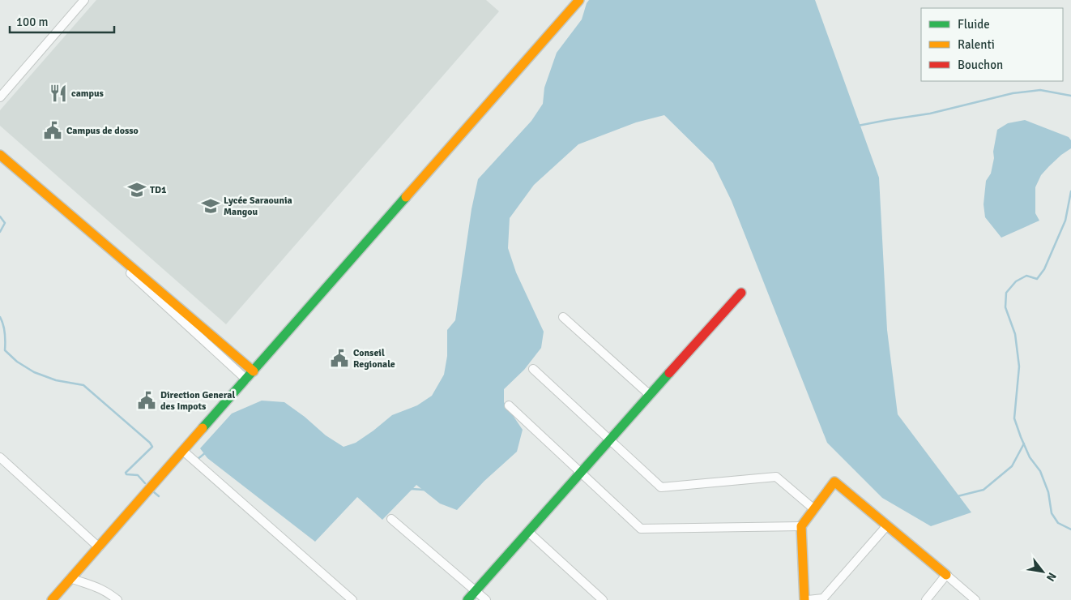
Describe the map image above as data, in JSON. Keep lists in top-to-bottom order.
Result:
{
  "places": {
    "restaurant": ["campus"],
    "public building": ["Campus de dosso", "Conseil Regionale", "Direction General des Impots"],
    "school or university": ["TD1", "Lycée Saraounia Mangou"]
  },
  "legend": ["Fluide", "Ralenti", "Bouchon"],
  "scale_bar": "100 m",
  "north": "bottom right"
}
